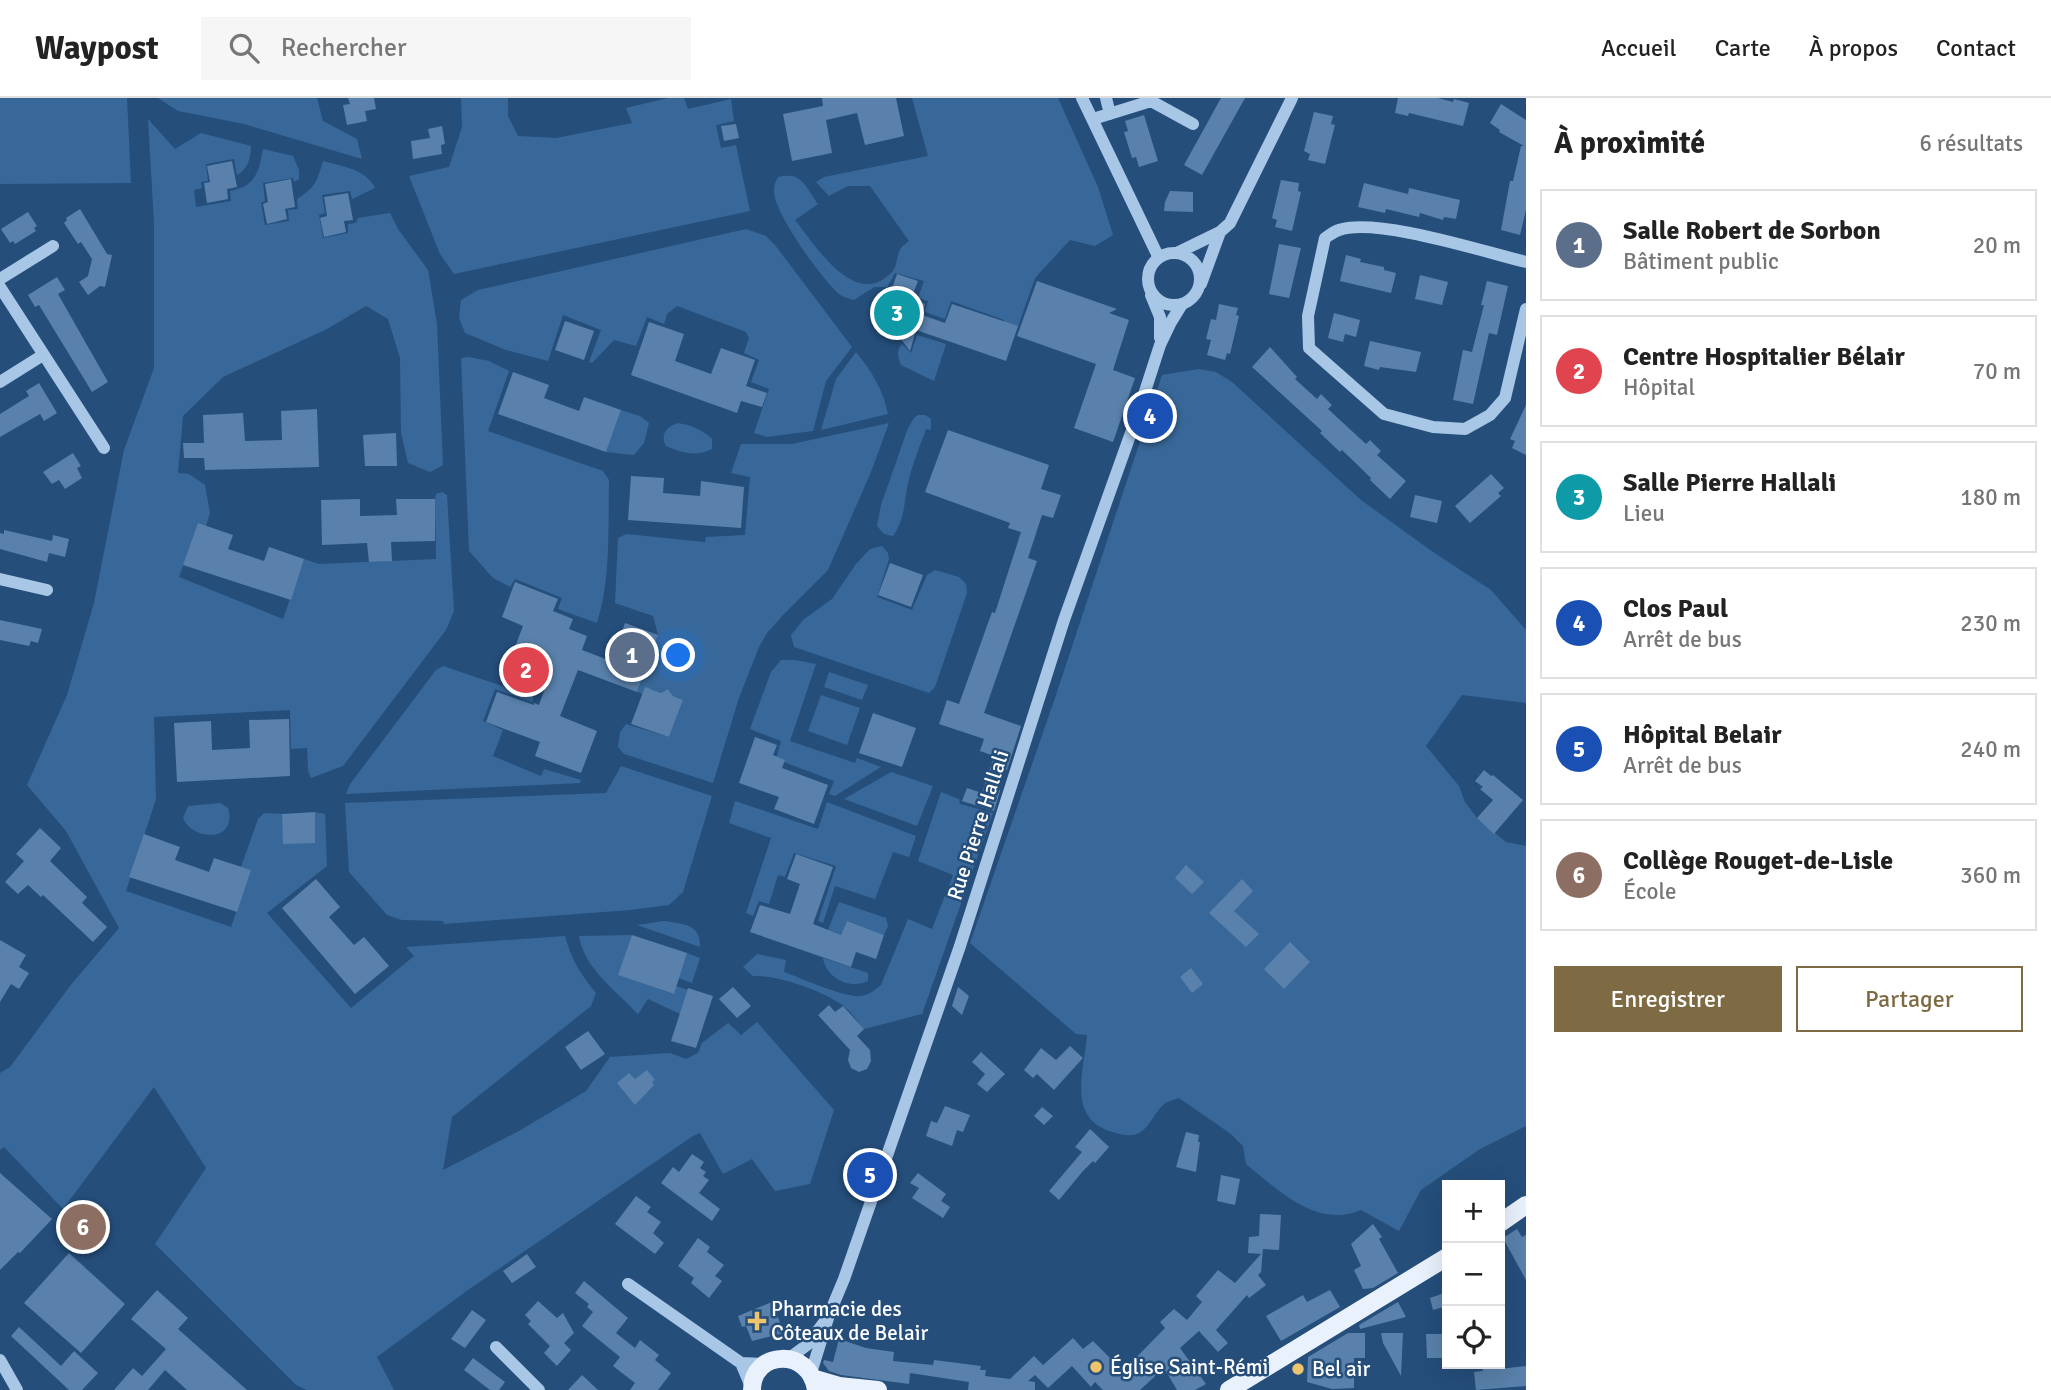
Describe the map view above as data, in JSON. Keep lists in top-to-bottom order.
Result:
{
  "streets": {
    "street": ["Rue Pierre Hallali"]
  },
  "places": {
    "health": ["Pharmacie des Côteaux de Belair"],
    "other": ["Église Saint-Rémi", "Bel air"]
  },
  "page": {
    "header": "Waypost",
    "search": "Rechercher",
    "nav": [
      "Accueil",
      "Carte",
      "À propos",
      "Contact"
    ],
    "heading": ["À proximité", "6 résultats"],
    "list": [
      {
        "mark": "1",
        "name": "Salle Robert de Sorbon",
        "note": "Bâtiment public",
        "value": "20 m"
      },
      {
        "mark": "2",
        "name": "Centre Hospitalier Bélair",
        "note": "Hôpital",
        "value": "70 m"
      },
      {
        "mark": "3",
        "name": "Salle Pierre Hallali",
        "note": "Lieu",
        "value": "180 m"
      },
      {
        "mark": "4",
        "name": "Clos Paul",
        "note": "Arrêt de bus",
        "value": "230 m"
      },
      {
        "mark": "5",
        "name": "Hôpital Belair",
        "note": "Arrêt de bus",
        "value": "240 m"
      },
      {
        "mark": "6",
        "name": "Collège Rouget-de-Lisle",
        "note": "École",
        "value": "360 m"
      }
    ],
    "pins": [
      "3",
      "4",
      "1",
      "2",
      "5",
      "6"
    ],
    "buttons": ["Enregistrer", "Partager"],
    "map_buttons": ["+", "−"]
  }
}
